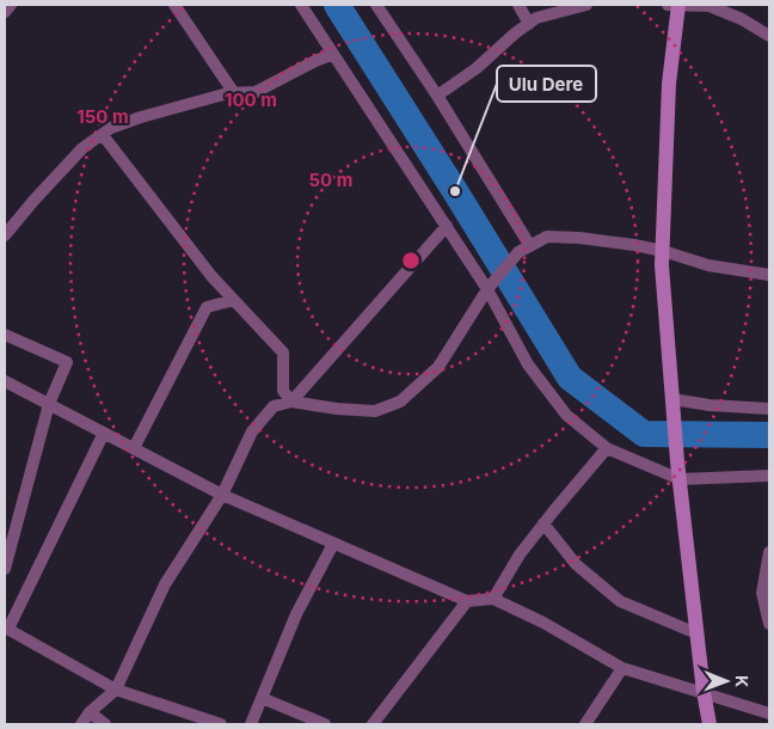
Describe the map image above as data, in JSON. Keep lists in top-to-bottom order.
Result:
{
  "places": ["Ulu Dere"],
  "north": "right",
  "rings": ["100 m", "150 m", "50 m"]
}
